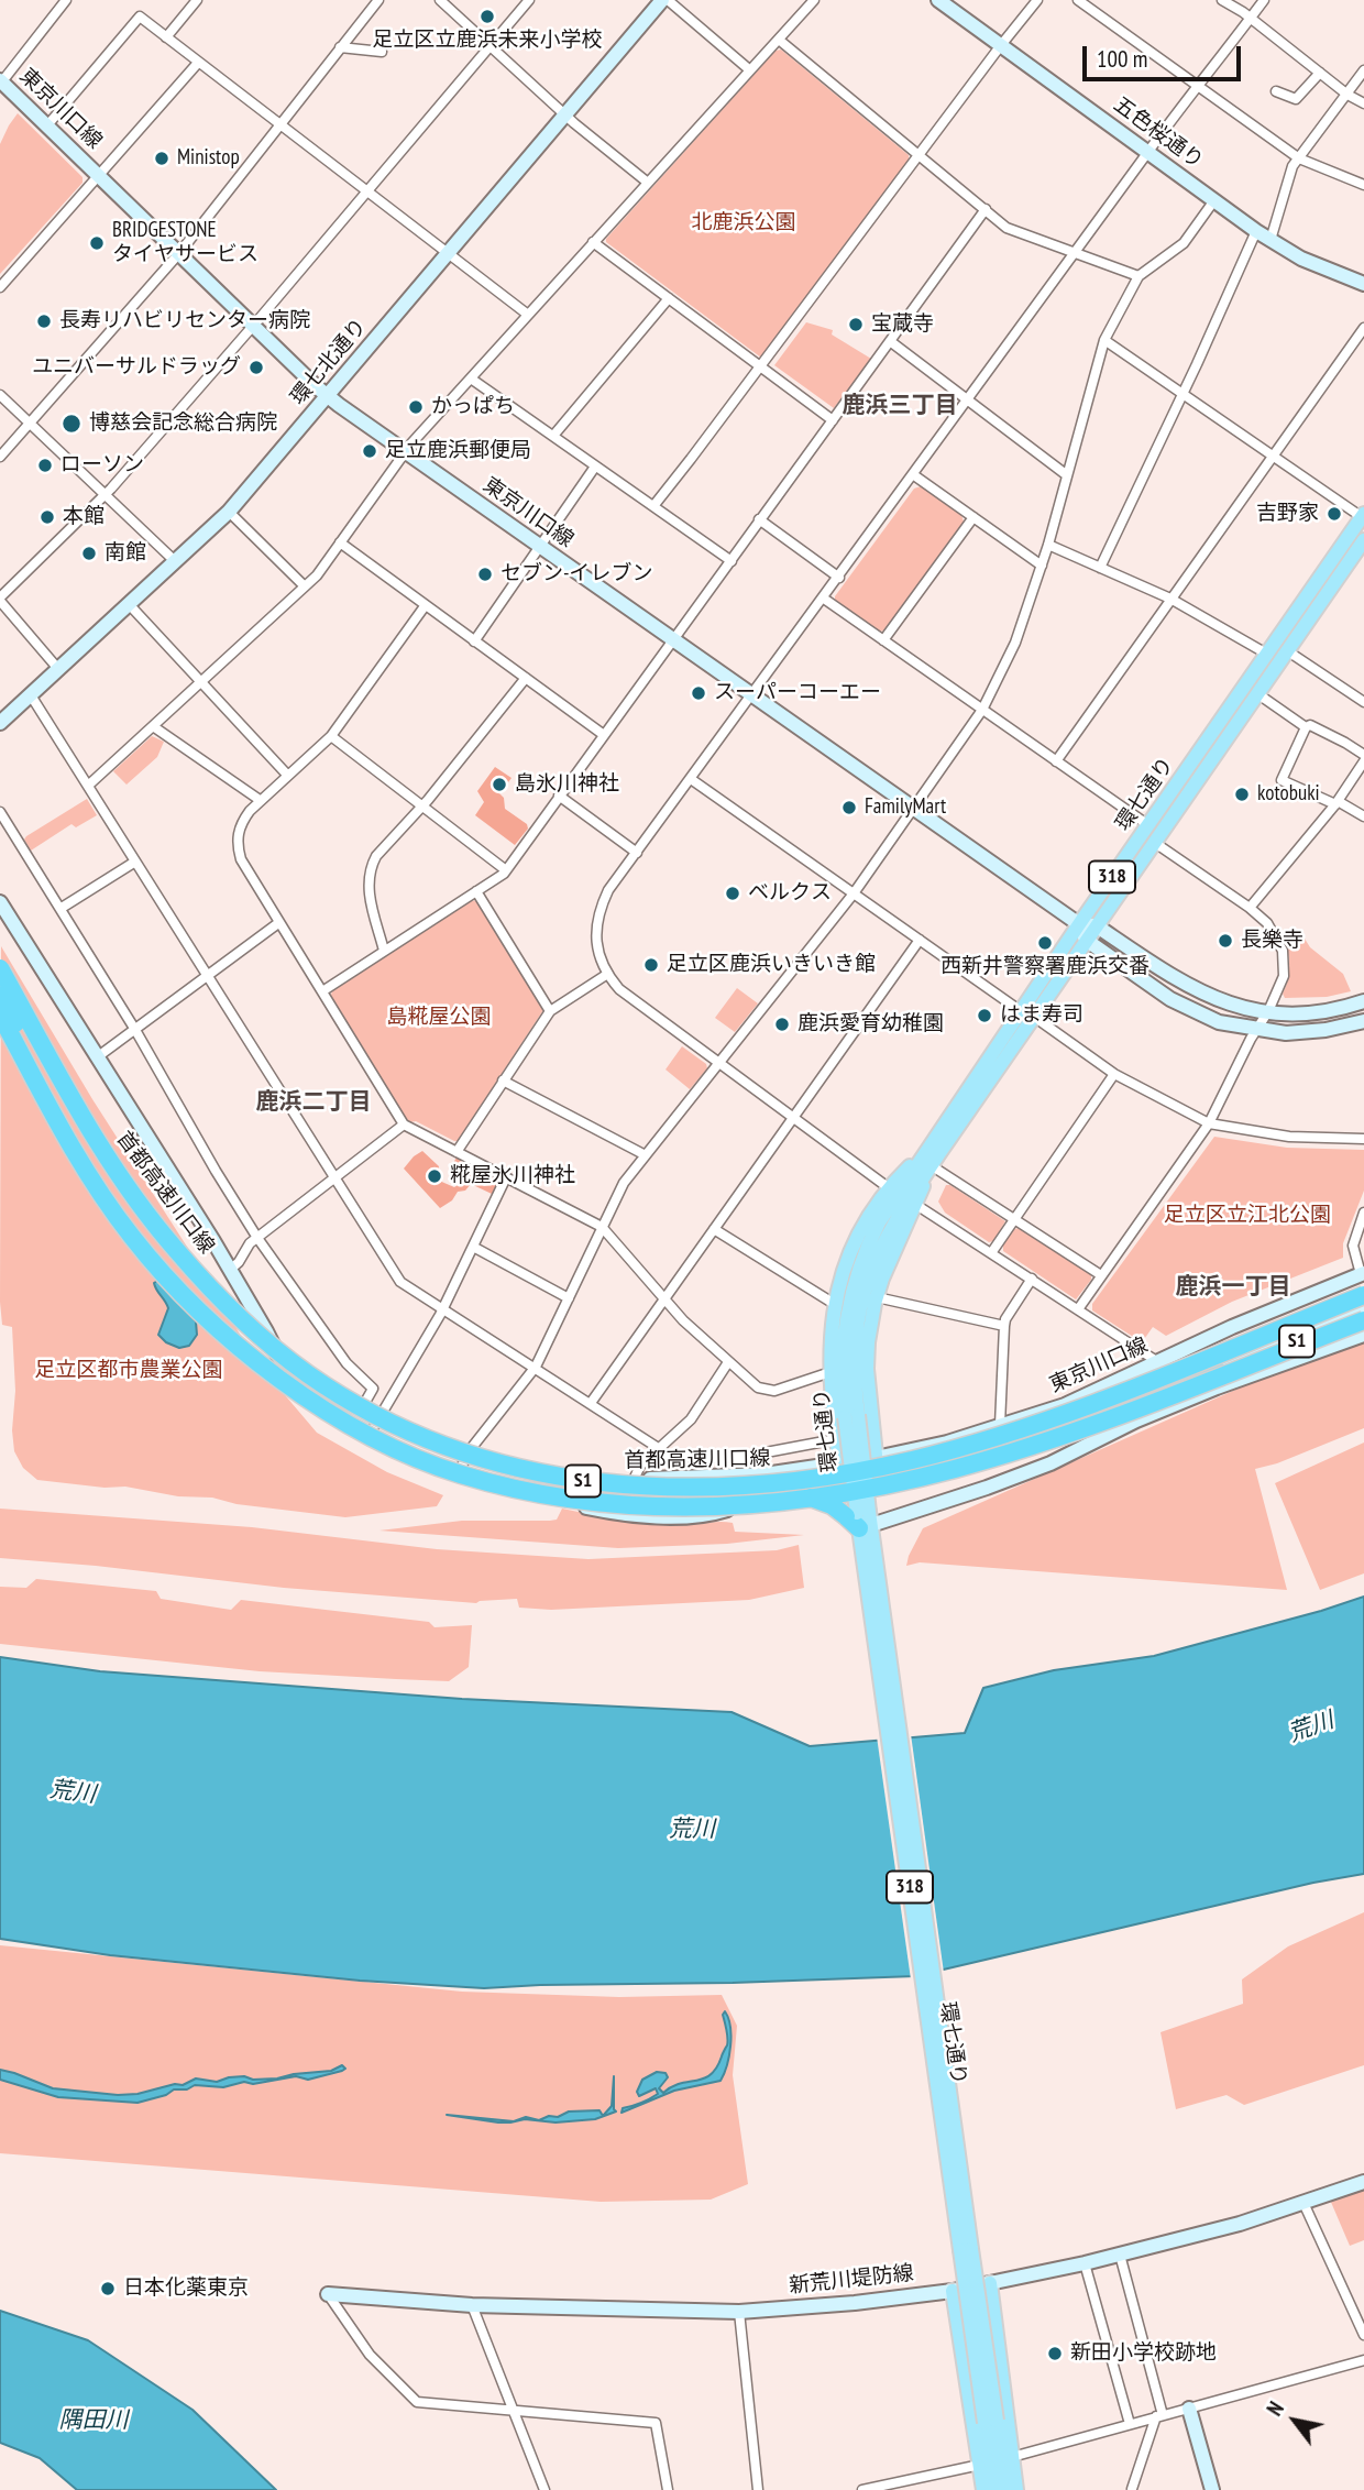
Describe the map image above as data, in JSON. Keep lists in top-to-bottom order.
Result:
{
  "streets": {
    "highway": ["首都高速川口線", "S1"],
    "main road": ["環七通り", "318"],
    "street": [
      "東京川口線",
      "五色桜通り",
      "環七北通り",
      "新荒川堤防線"
    ]
  },
  "crossings": [
    ["東京川口線", "環七北通り"],
    ["東京川口線", "環七通り"],
    ["東京川口線", "318"],
    ["東京川口線", "首都高速川口線"],
    ["東京川口線", "S1"],
    ["環七通り", "318"],
    ["首都高速川口線", "S1"]
  ],
  "districts": ["鹿浜三丁目", "鹿浜二丁目", "鹿浜一丁目"],
  "water": ["荒川", "隅田川"],
  "parks": [
    "北鹿浜公園",
    "島糀屋公園",
    "足立区立江北公園",
    "足立区都市農業公園"
  ],
  "places": [
    "足立区立鹿浜未来小学校",
    "Ministop",
    "BRIDGESTONE タイヤサービス",
    "長寿リハビリセンター病院",
    "宝蔵寺",
    "ユニバーサルドラッグ",
    "かっぱち",
    "博慈会記念総合病院",
    "足立鹿浜郵便局",
    "ローソン",
    "吉野家",
    "本館",
    "南館",
    "セブン-イレブン",
    "スーパーコーエー",
    "島氷川神社",
    "kotobuki",
    "FamilyMart",
    "ベルクス",
    "長樂寺",
    "西新井警察署鹿浜交番",
    "足立区鹿浜いきいき館",
    "はま寿司",
    "鹿浜愛育幼稚園",
    "糀屋氷川神社",
    "日本化薬東京",
    "新田小学校跡地"
  ],
  "scale_bar": "100 m",
  "north": "top left"
}
